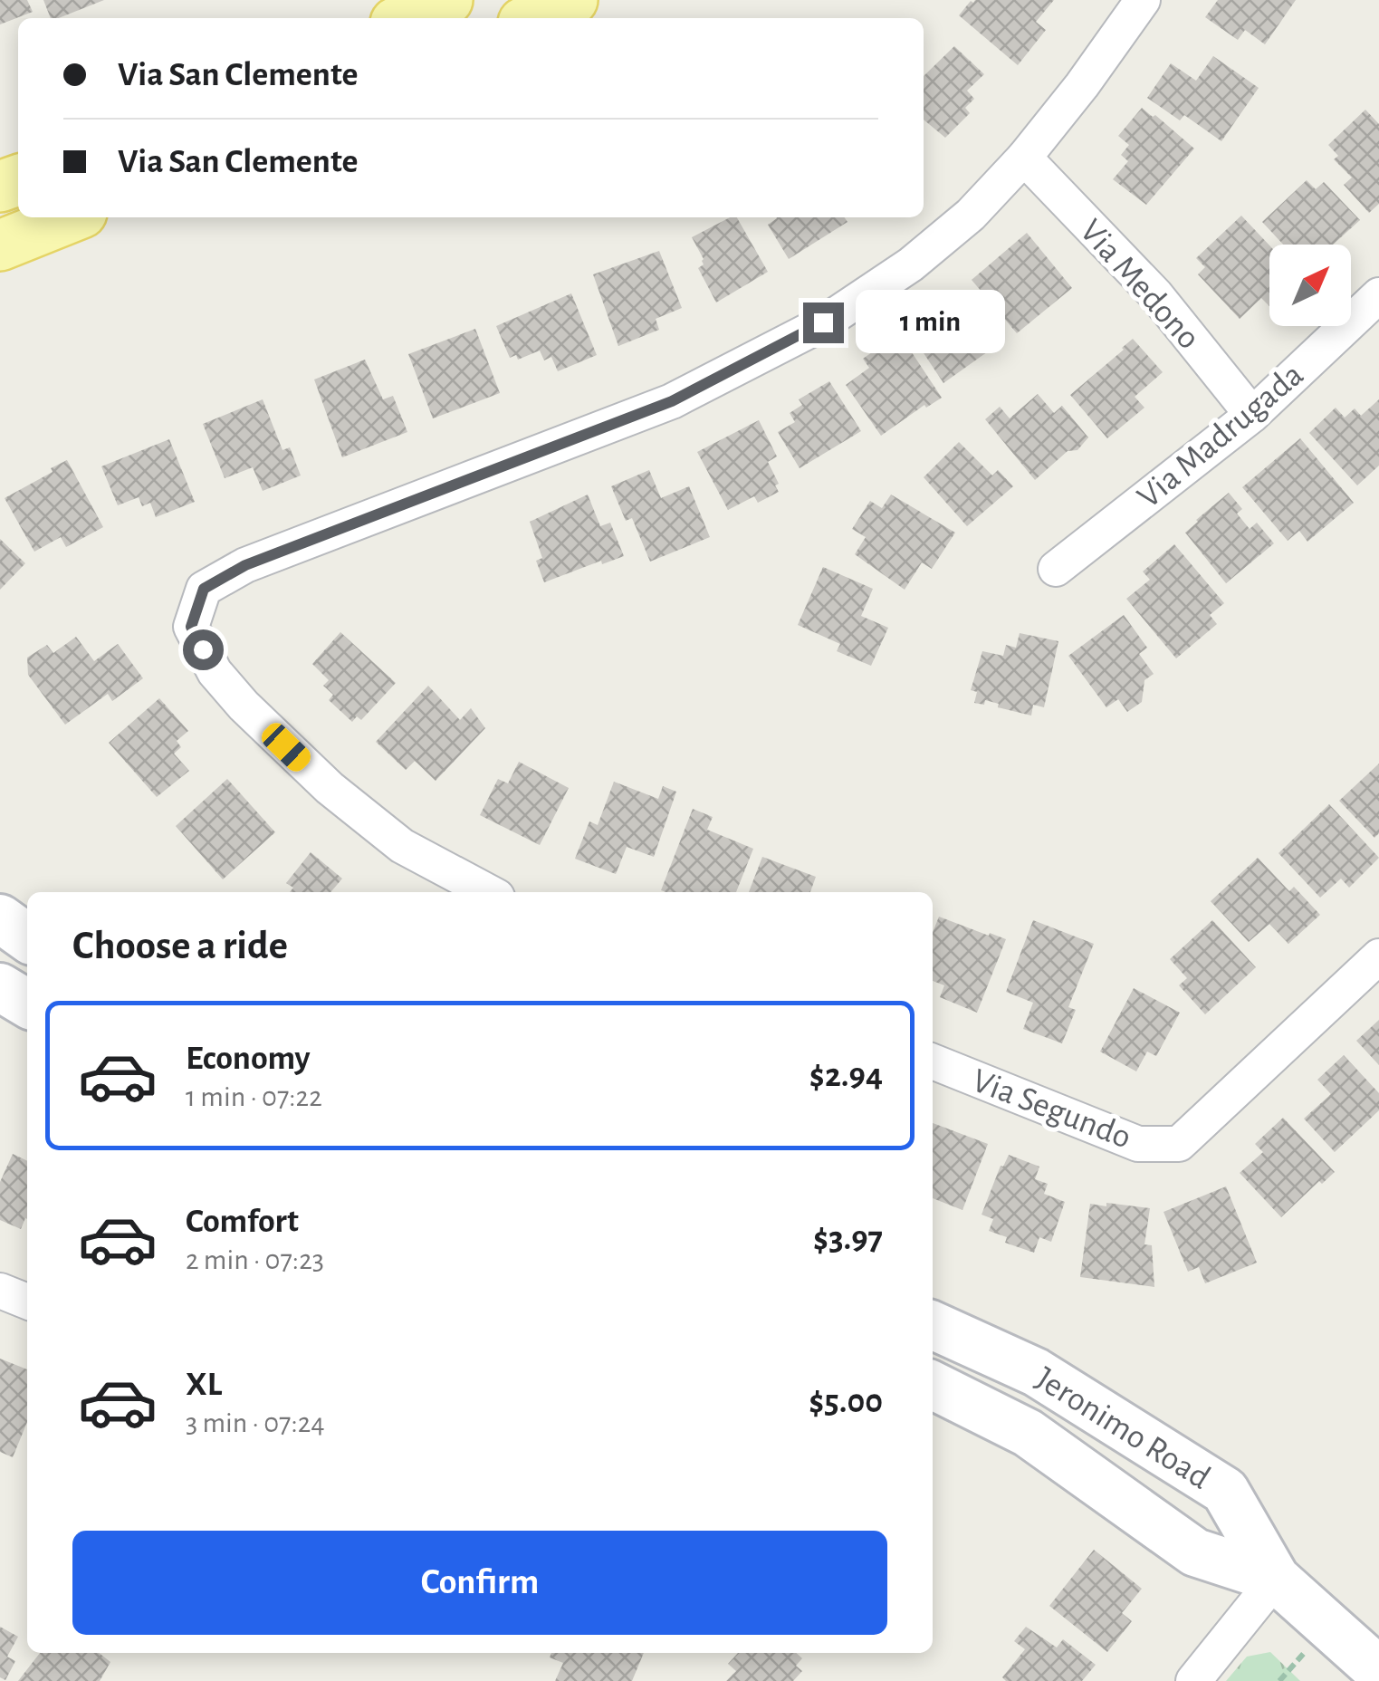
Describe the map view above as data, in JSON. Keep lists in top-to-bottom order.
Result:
{
  "streets": {
    "main road": ["Jeronimo Road"],
    "street": ["Via Medono", "Via Madrugada", "Via Segundo"]
  },
  "crossings": [
    ["Via Medono", "Via Madrugada"]
  ],
  "north": "top right",
  "page": {
    "banner": ["Via San Clemente", "Via San Clemente"],
    "bubble": "1 min",
    "heading": "Choose a ride",
    "list": [
      {
        "name": "Economy",
        "note": "1 min · 07:22",
        "value": "$2.94"
      },
      {
        "name": "Comfort",
        "note": "2 min · 07:23",
        "value": "$3.97"
      },
      {
        "name": "XL",
        "note": "3 min · 07:24",
        "value": "$5.00"
      }
    ],
    "buttons": "Confirm"
  }
}
